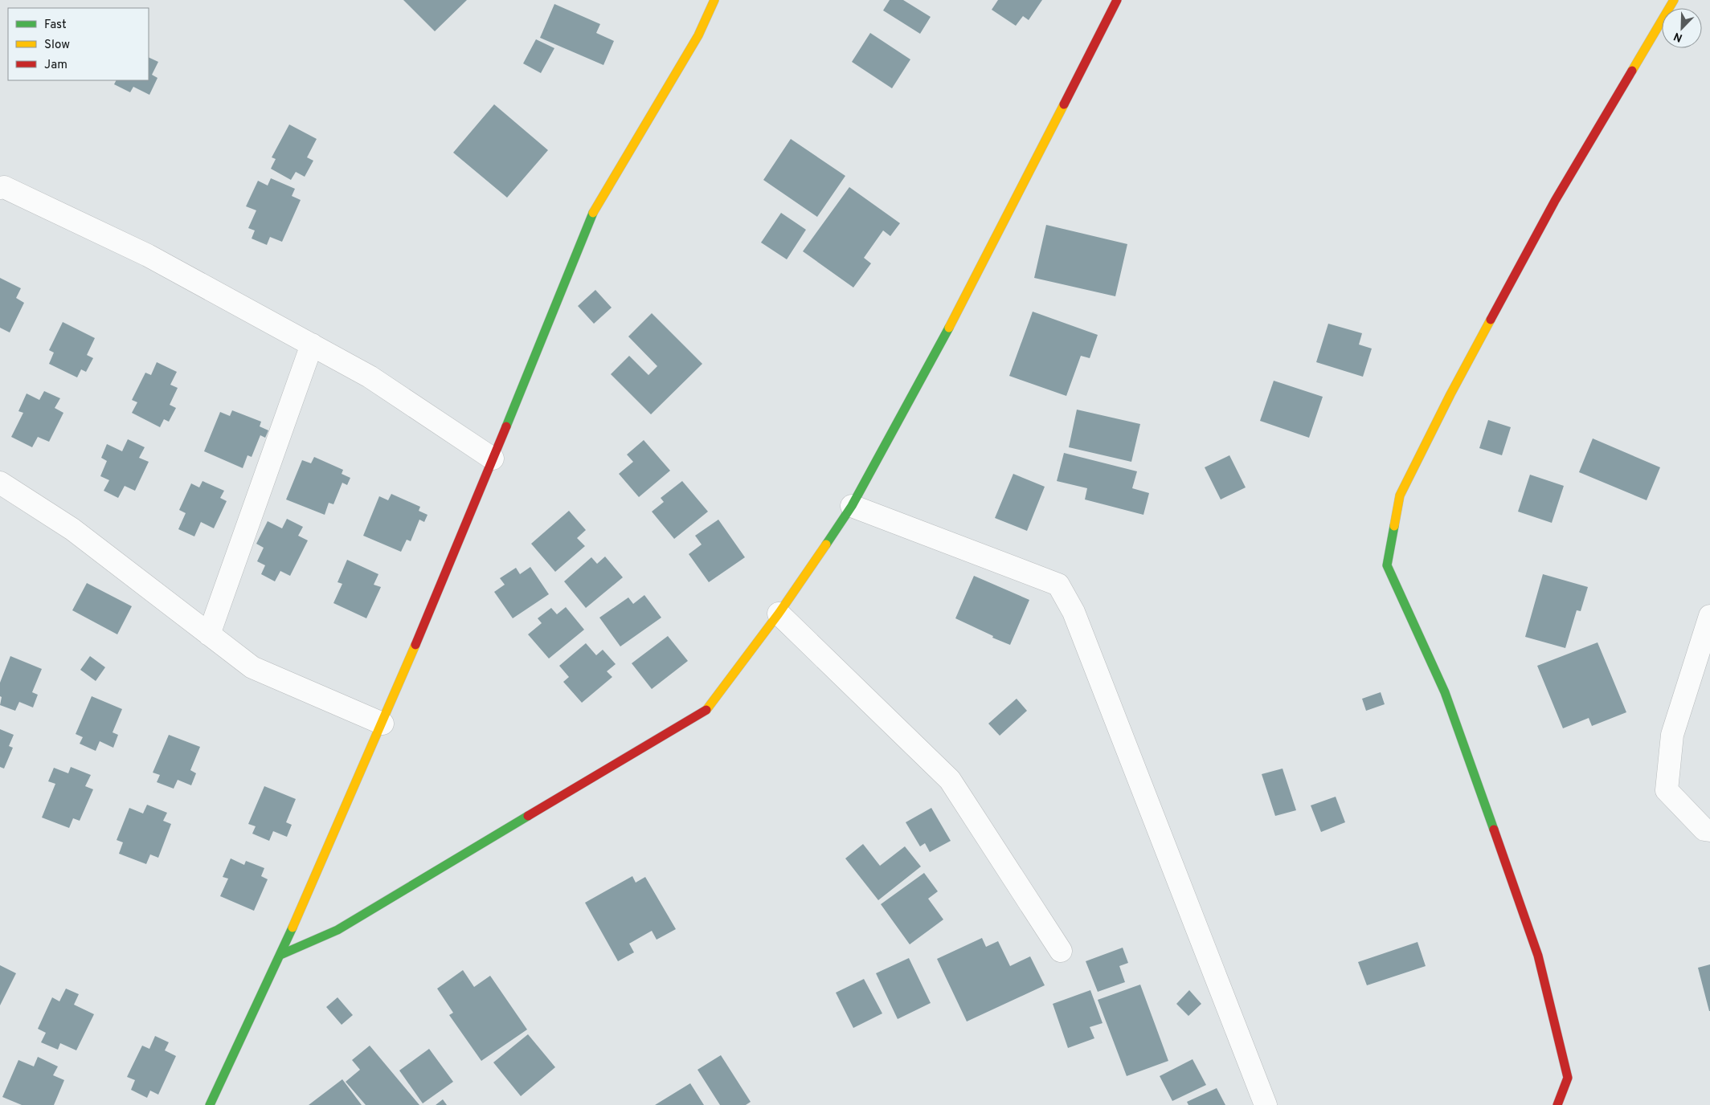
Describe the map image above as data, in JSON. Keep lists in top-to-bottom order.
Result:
{
  "legend": ["Fast", "Slow", "Jam"],
  "north": "bottom left"
}
